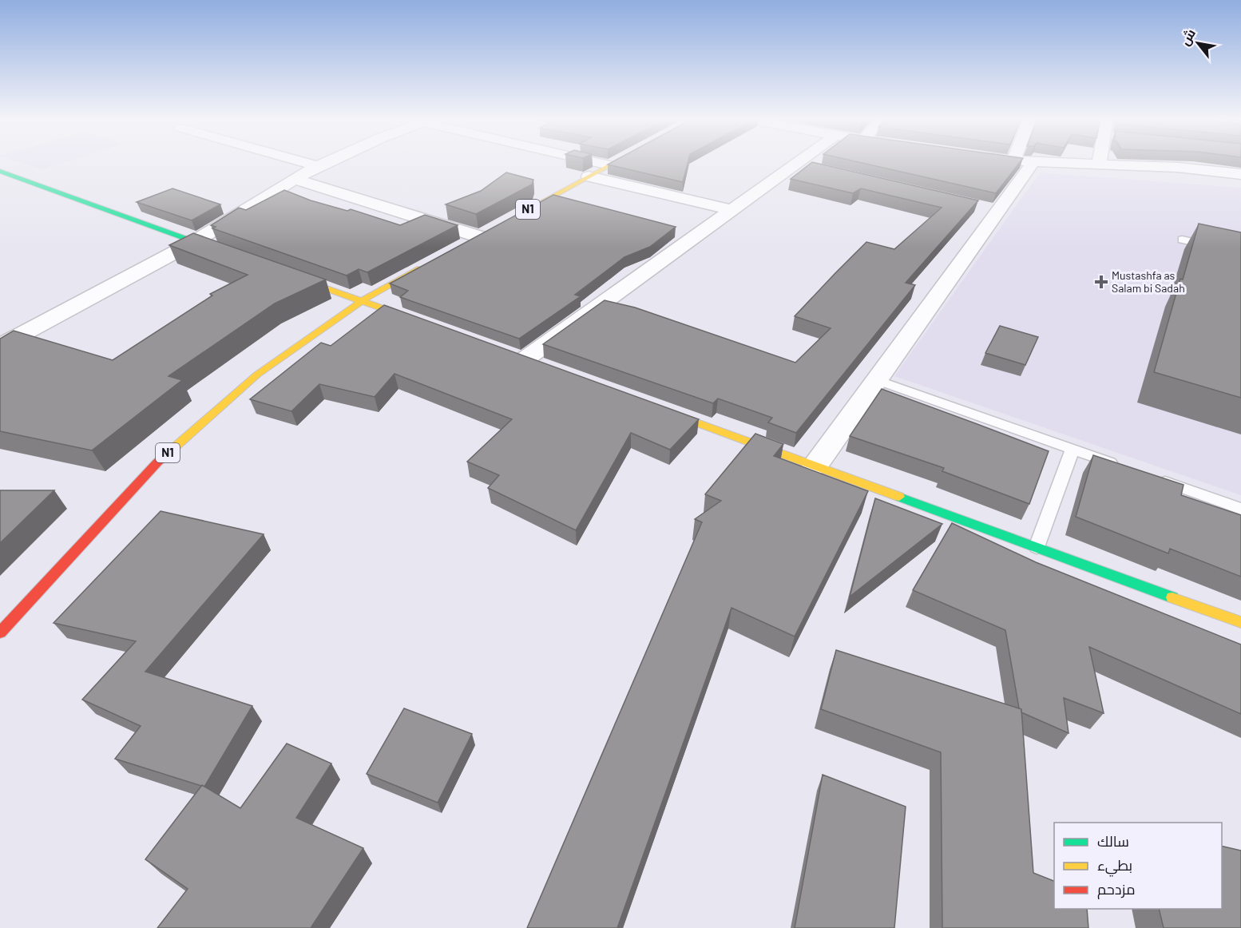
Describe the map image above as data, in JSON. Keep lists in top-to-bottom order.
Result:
{
  "streets": {
    "main road": ["N1"]
  },
  "places": {
    "health": ["Mustashfa as Salam bi Sadah"]
  },
  "legend": ["سالك", "بطيء", "مزدحم"],
  "north": "top left"
}
